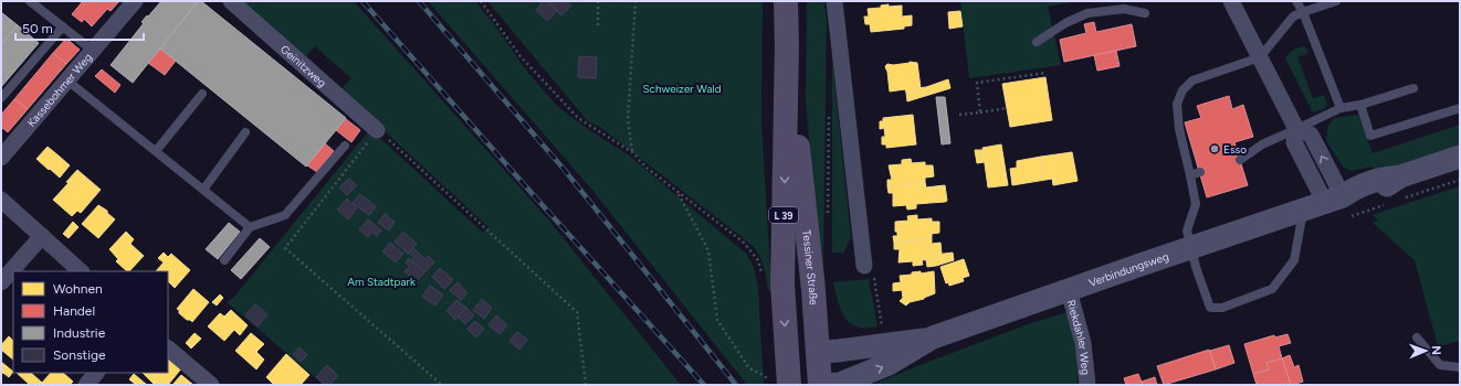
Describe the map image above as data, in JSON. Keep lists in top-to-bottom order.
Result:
{
  "streets": {
    "main road": ["L 39", "Tessiner Straße", "Verbindungsweg"],
    "street": ["Geinitzweg", "Kassebohmer Weg", "Riekdahler Weg"]
  },
  "crossings": [
    ["Tessiner Straße", "Verbindungsweg"],
    ["Verbindungsweg", "Riekdahler Weg"]
  ],
  "parks": ["Schweizer Wald", "Am Stadtpark"],
  "places": ["Esso"],
  "legend": [
    "Wohnen",
    "Handel",
    "Industrie",
    "Sonstige"
  ],
  "scale_bar": "50 m",
  "north": "right"
}
